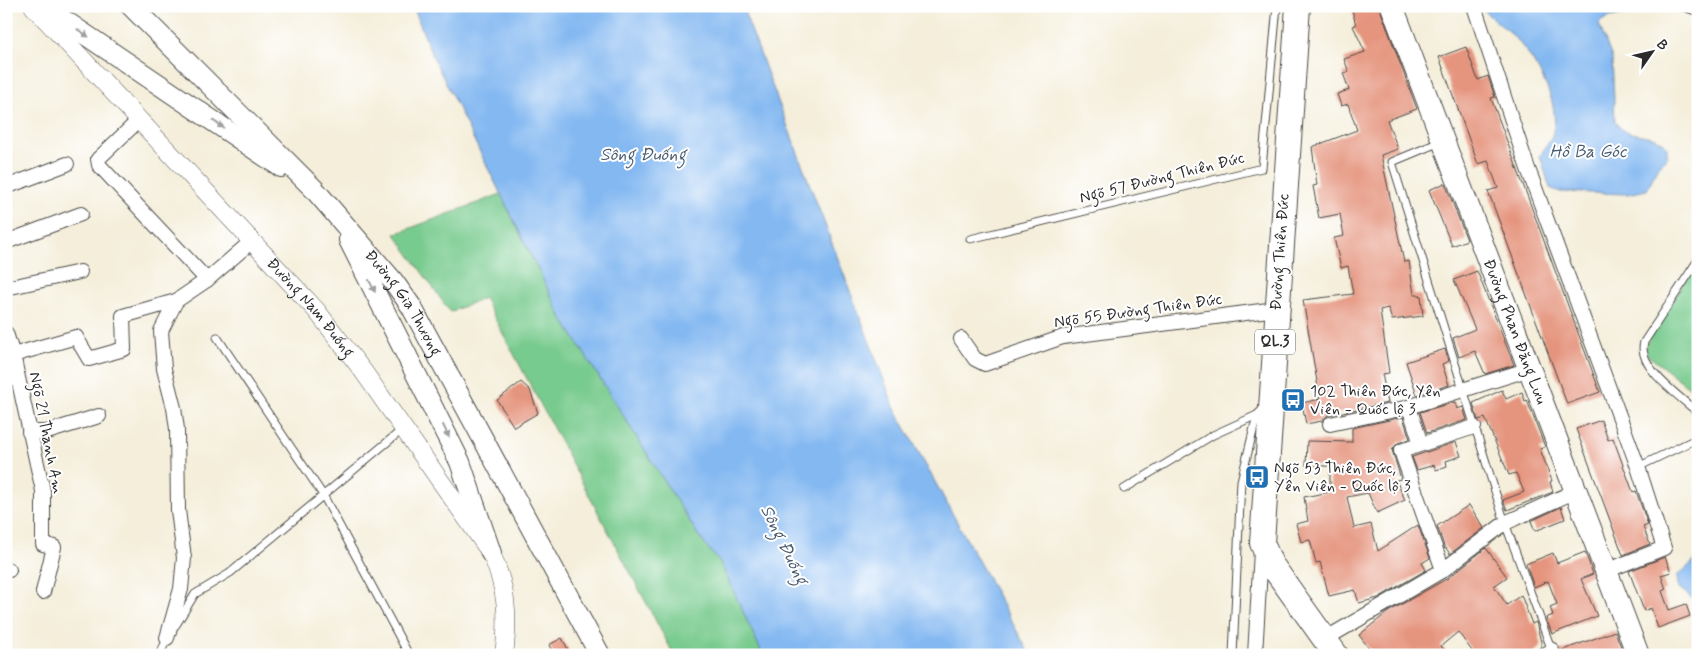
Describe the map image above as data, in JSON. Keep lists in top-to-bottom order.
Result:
{
  "streets": {
    "highway": ["Đường Thiên Đức", "QL.3"],
    "main road": ["Đường Gia Thượng", "Đường Phan Đăng Lưu"],
    "street": ["Đường Nam Đuống", "Ngõ 55 Đường Thiên Đức", "Ngõ 21 Thanh Am"],
    "lane": ["Ngõ 57 Đường Thiên Đức"]
  },
  "crossings": [
    ["Đường Thiên Đức", "Ngõ 55 Đường Thiên Đức"]
  ],
  "water": ["Hồ Ba Góc", "Sông Đuống"],
  "places": {
    "bus stop": ["102 Thiên Đức, Yên Viên - Quốc lộ 3", "Ngõ 53 Thiên Đức, Yên Viên - Quốc lộ 3"]
  },
  "north": "top right"
}
